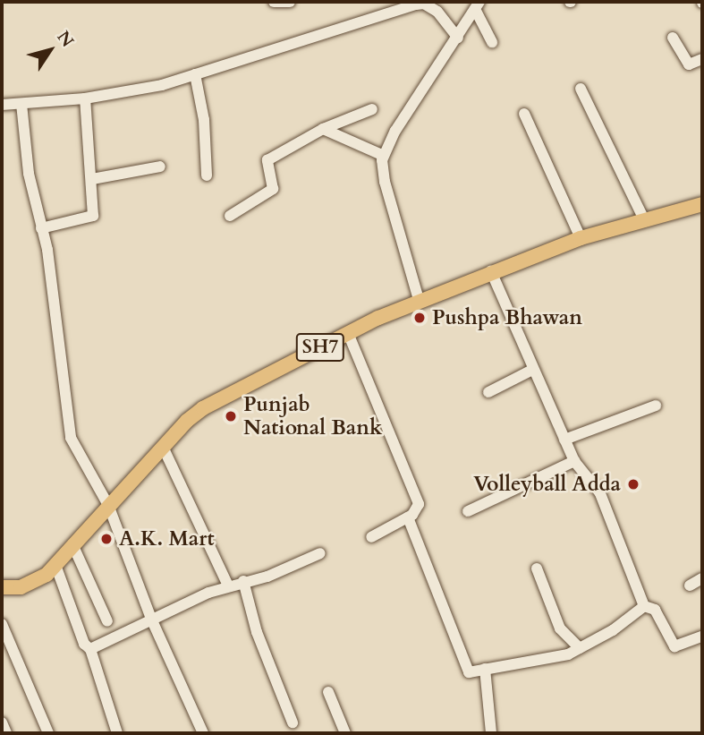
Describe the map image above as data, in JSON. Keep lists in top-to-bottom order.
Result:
{
  "streets": {
    "main road": ["SH7"]
  },
  "places": [
    "Pushpa Bhawan",
    "Punjab National Bank",
    "Volleyball Adda",
    "A.K. Mart"
  ],
  "north": "top right"
}
